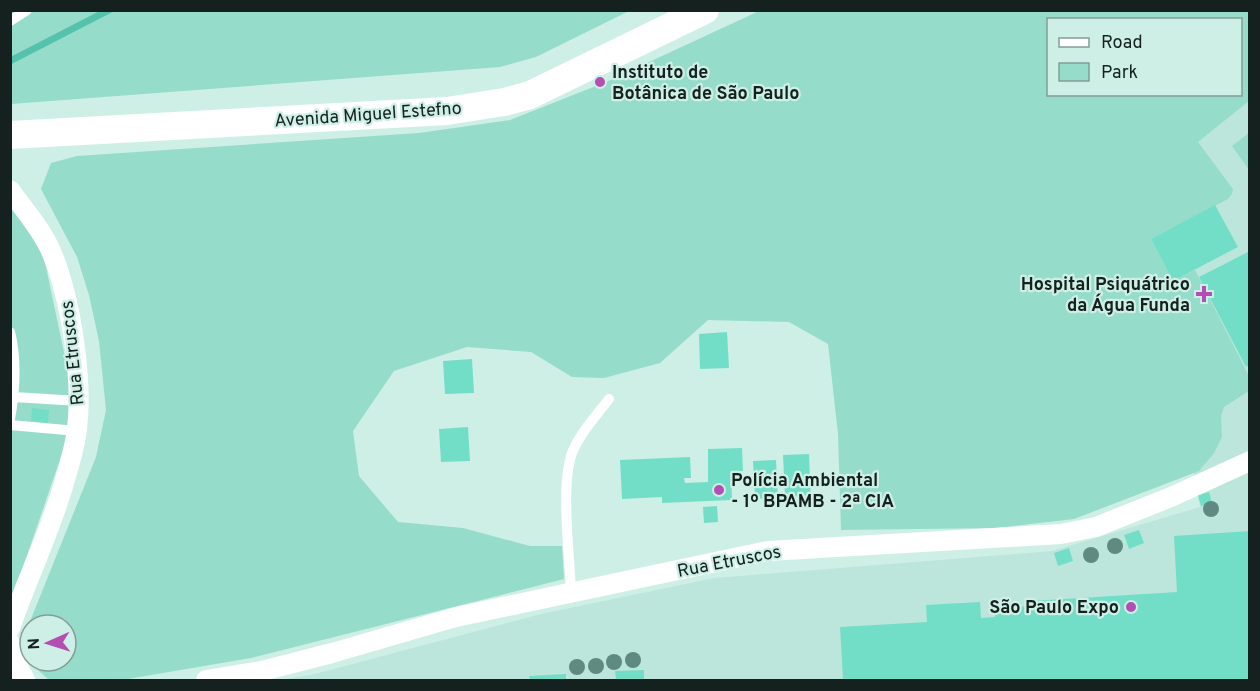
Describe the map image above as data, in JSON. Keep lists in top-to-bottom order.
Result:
{
  "streets": {
    "main road": ["Avenida Miguel Estefno"],
    "street": ["Rua Etruscos"]
  },
  "places": {
    "other": ["Instituto de Botânica de São Paulo", "Polícia Ambiental - 1º BPAMB - 2ª CIA", "São Paulo Expo"],
    "health": ["Hospital Psiquátrico da Água Funda"]
  },
  "legend": ["Road", "Park"],
  "north": "left"
}
